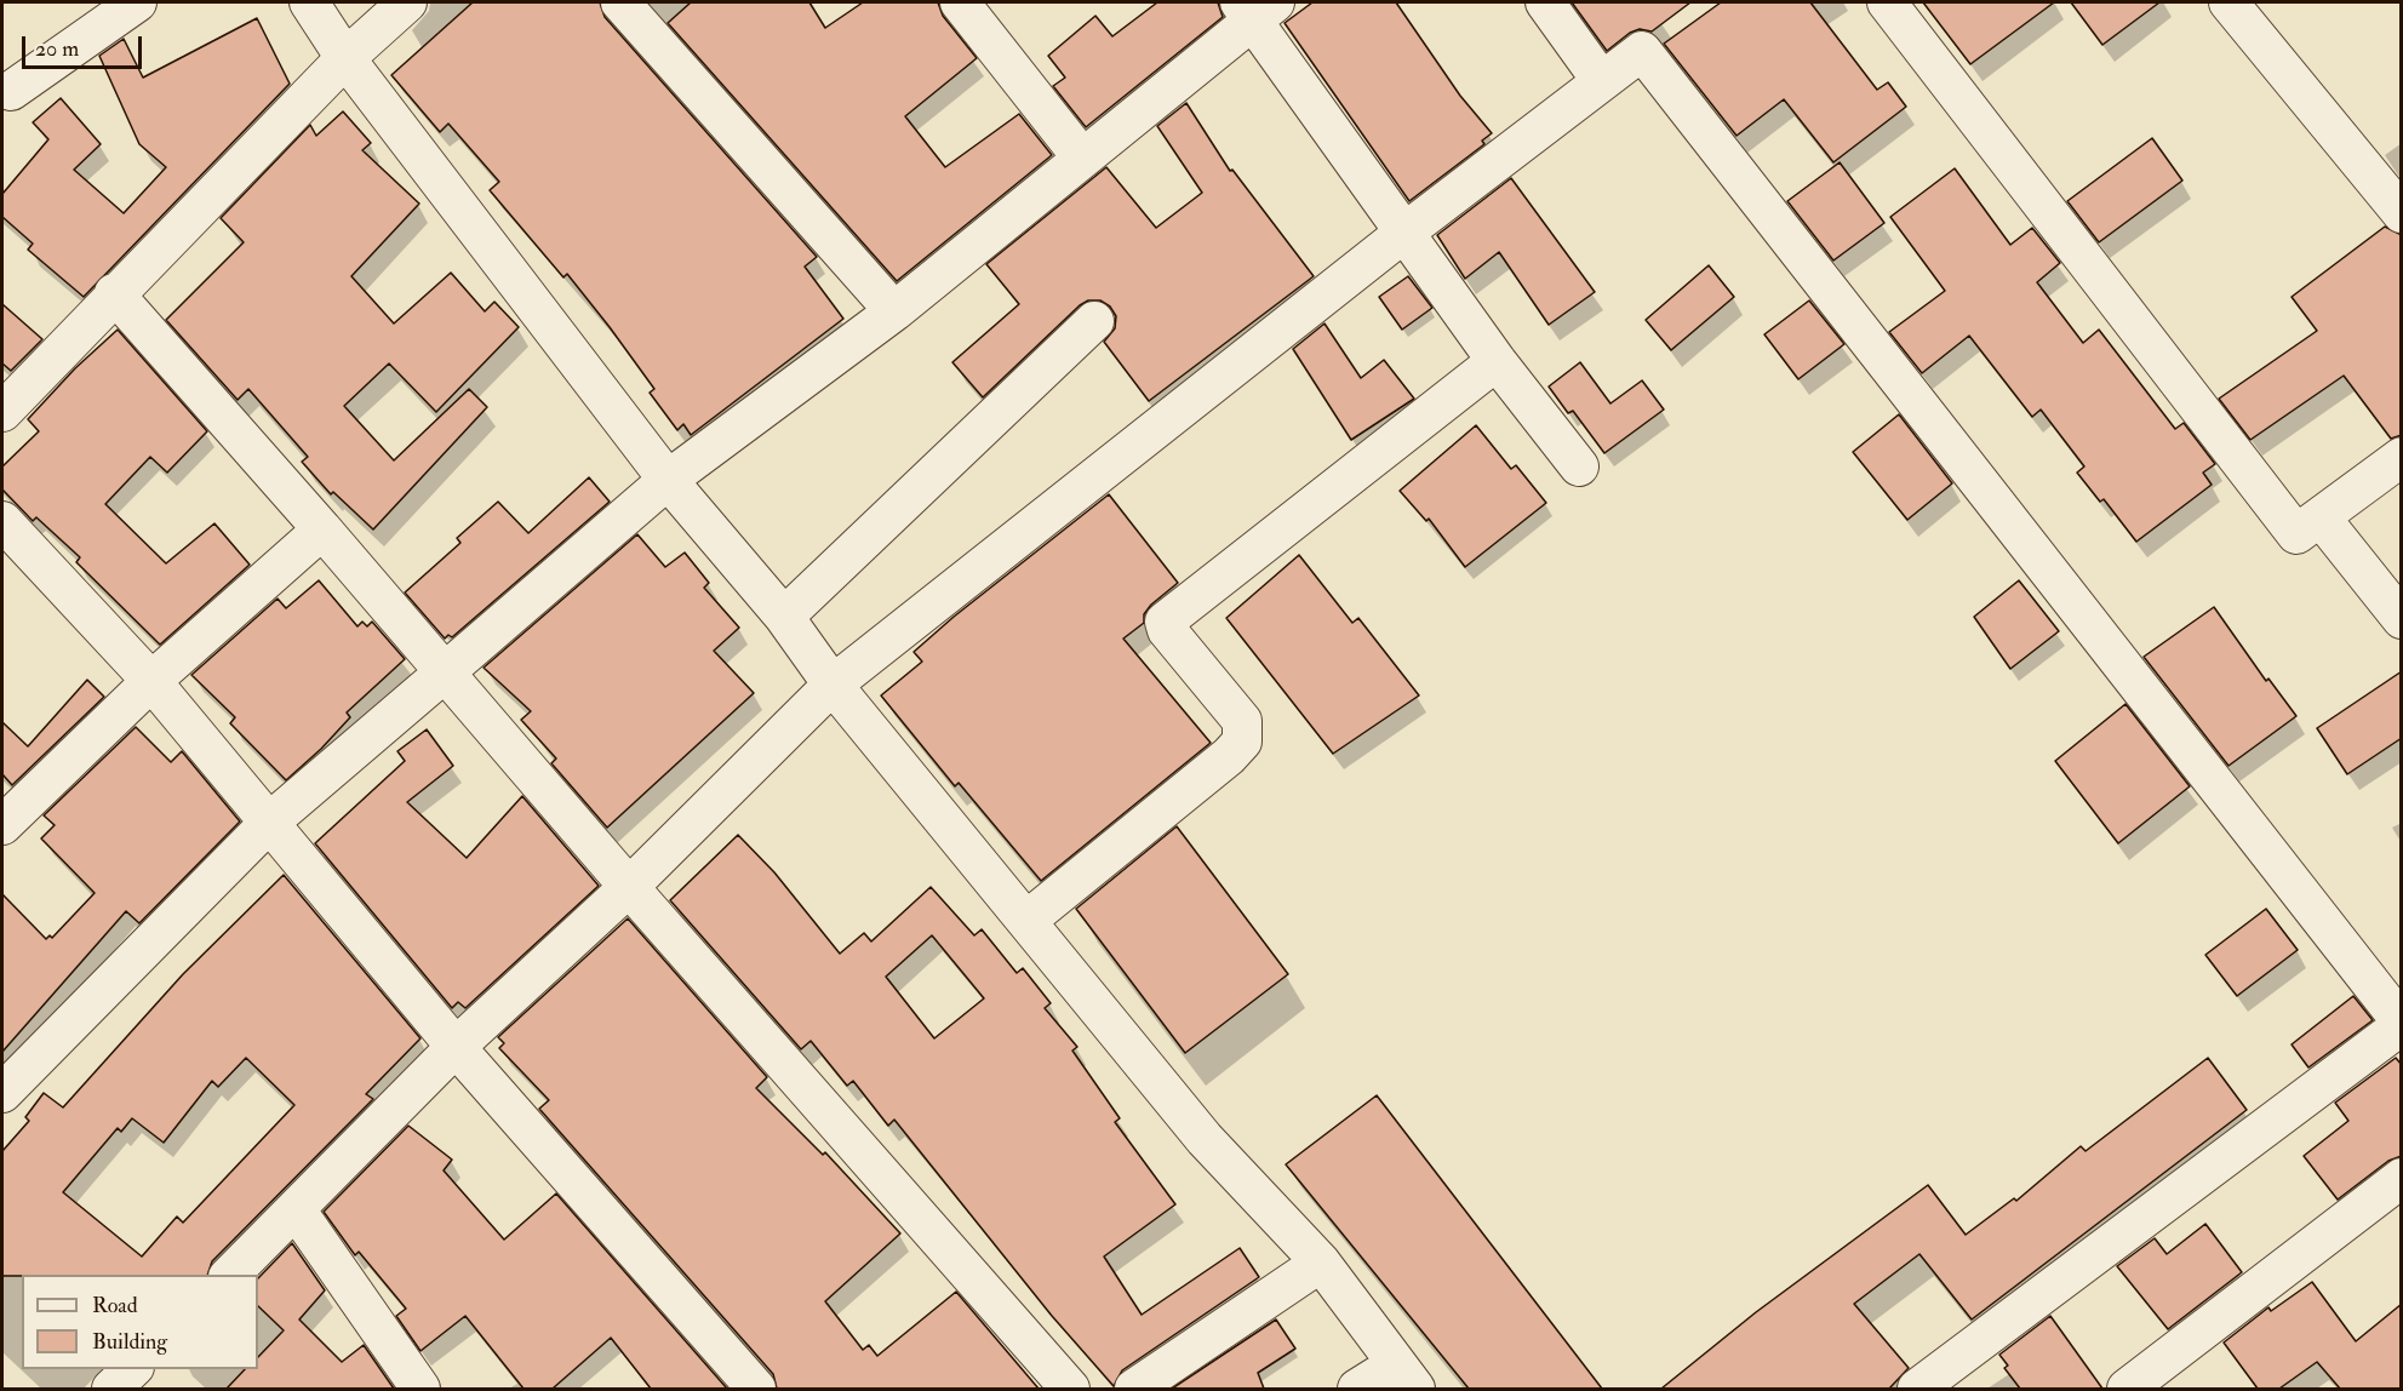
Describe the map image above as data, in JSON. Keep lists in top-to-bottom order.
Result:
{
  "legend": ["Road", "Building"],
  "scale_bar": "20 m"
}
